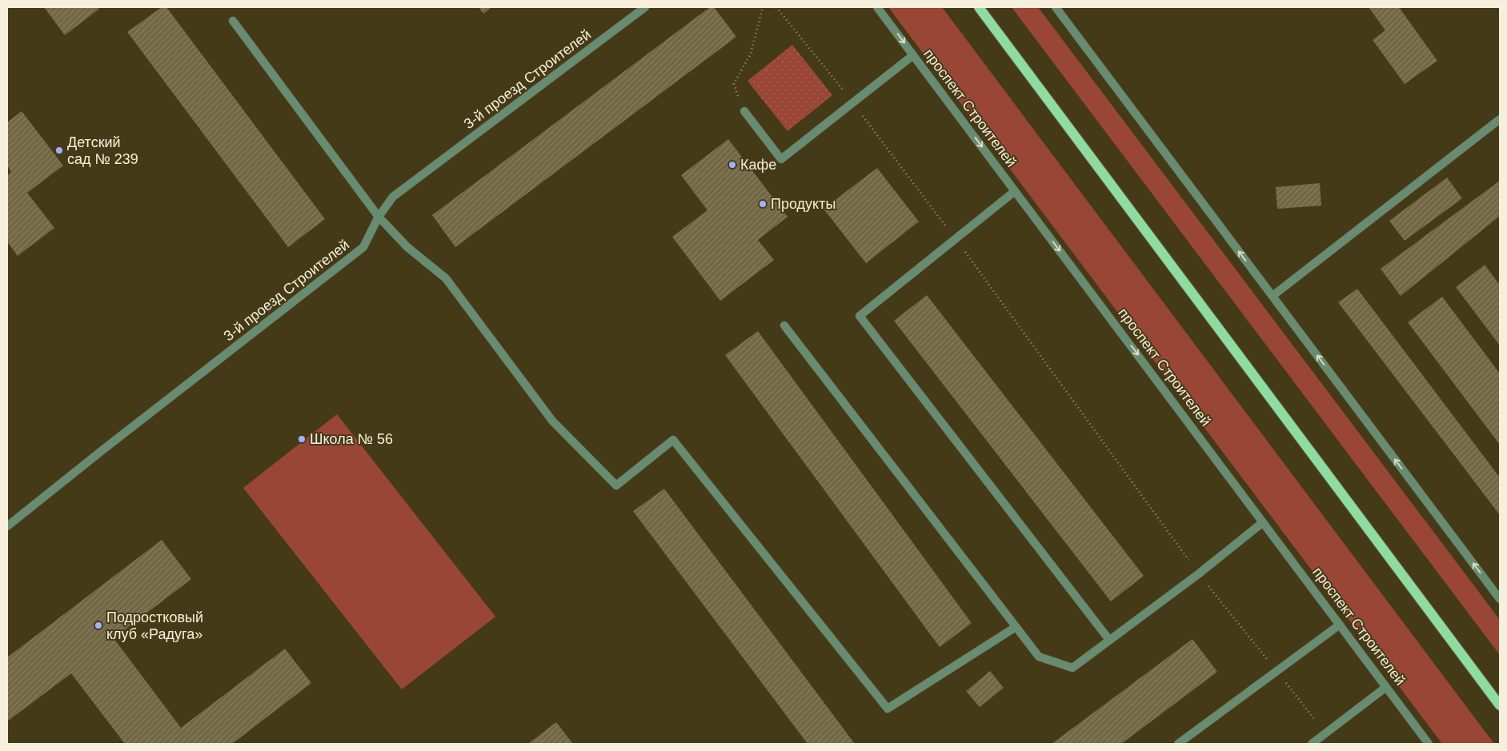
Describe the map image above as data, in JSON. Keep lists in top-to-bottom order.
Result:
{
  "streets": {
    "street": ["3-й проезд Строителей", "проспект Строителей"]
  },
  "one_way": ["проспект Строителей"],
  "places": [
    "Детский сад № 239",
    "Кафе",
    "Продукты",
    "Школа № 56",
    "Подростковый клуб «Радуга»"
  ]
}
